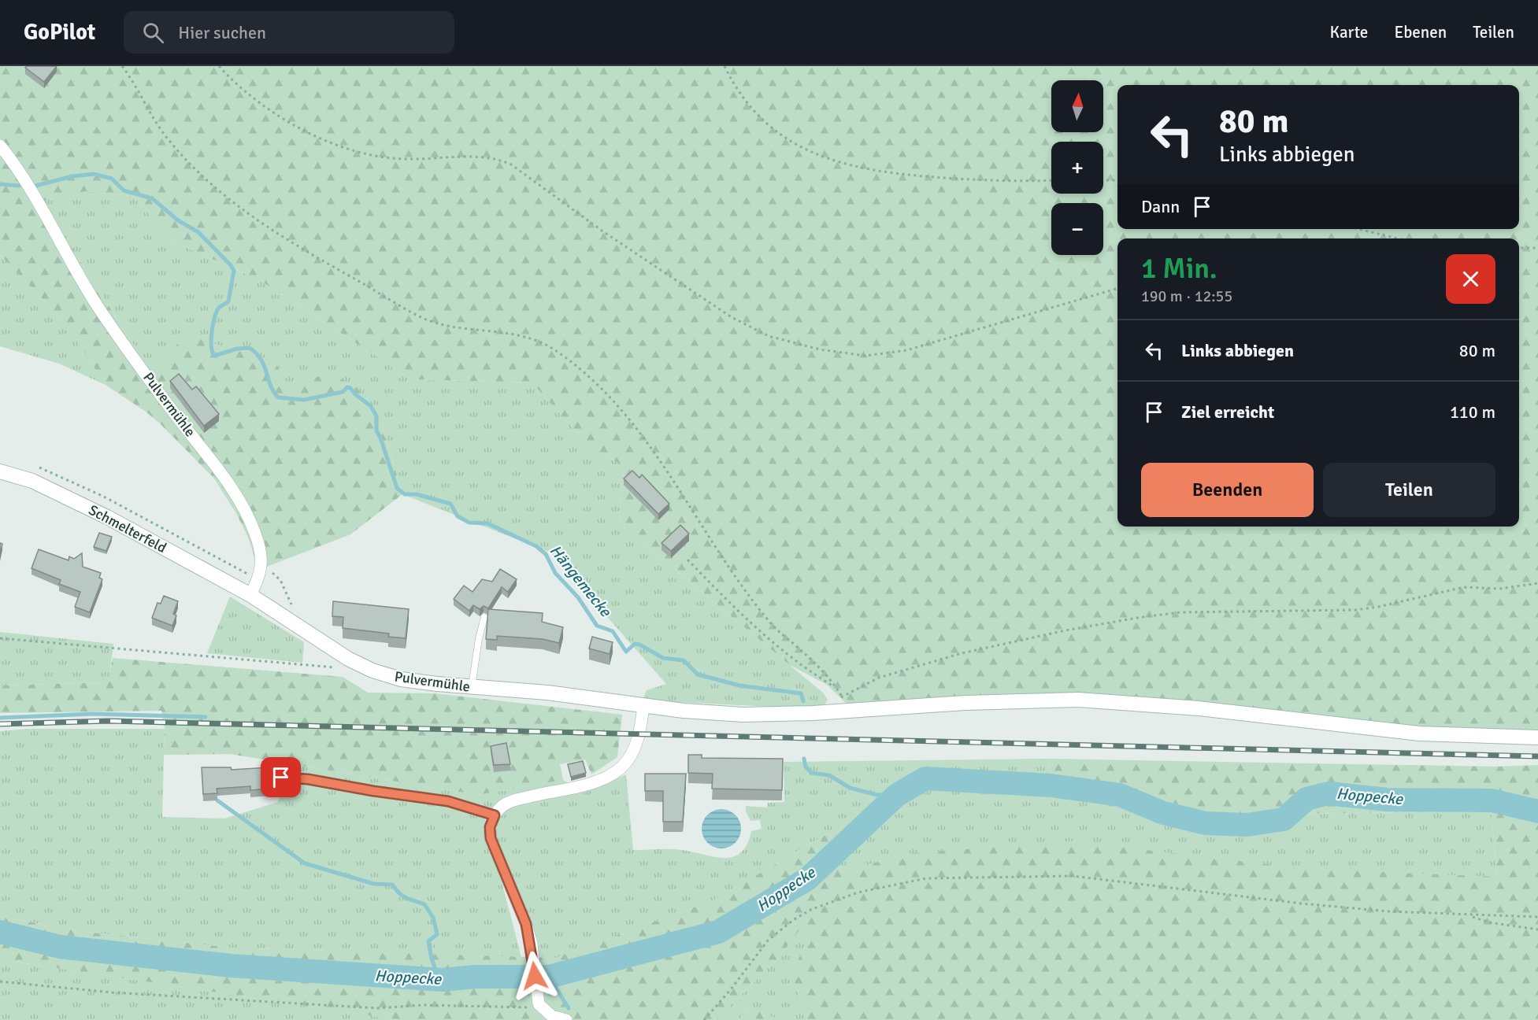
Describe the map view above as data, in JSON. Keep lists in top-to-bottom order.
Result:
{
  "streets": {
    "main road": ["Pulvermühle", "Schmelterfeld"]
  },
  "crossings": [
    ["Pulvermühle", "Schmelterfeld"]
  ],
  "water": ["Hängemecke", "Hoppecke"],
  "north": "top",
  "page": {
    "header": "GoPilot",
    "search": "Hier suchen",
    "nav": ["Karte", "Ebenen", "Teilen"],
    "map_buttons": ["+", "−"],
    "turn": ["80 m", "Links abbiegen"],
    "then": "Dann",
    "heading": ["1 Min.", "190 m · 12:55"],
    "list": [
      {
        "name": "Links abbiegen",
        "value": "80 m"
      },
      {
        "name": "Ziel erreicht",
        "value": "110 m"
      }
    ],
    "buttons": ["Beenden", "Teilen"]
  }
}
